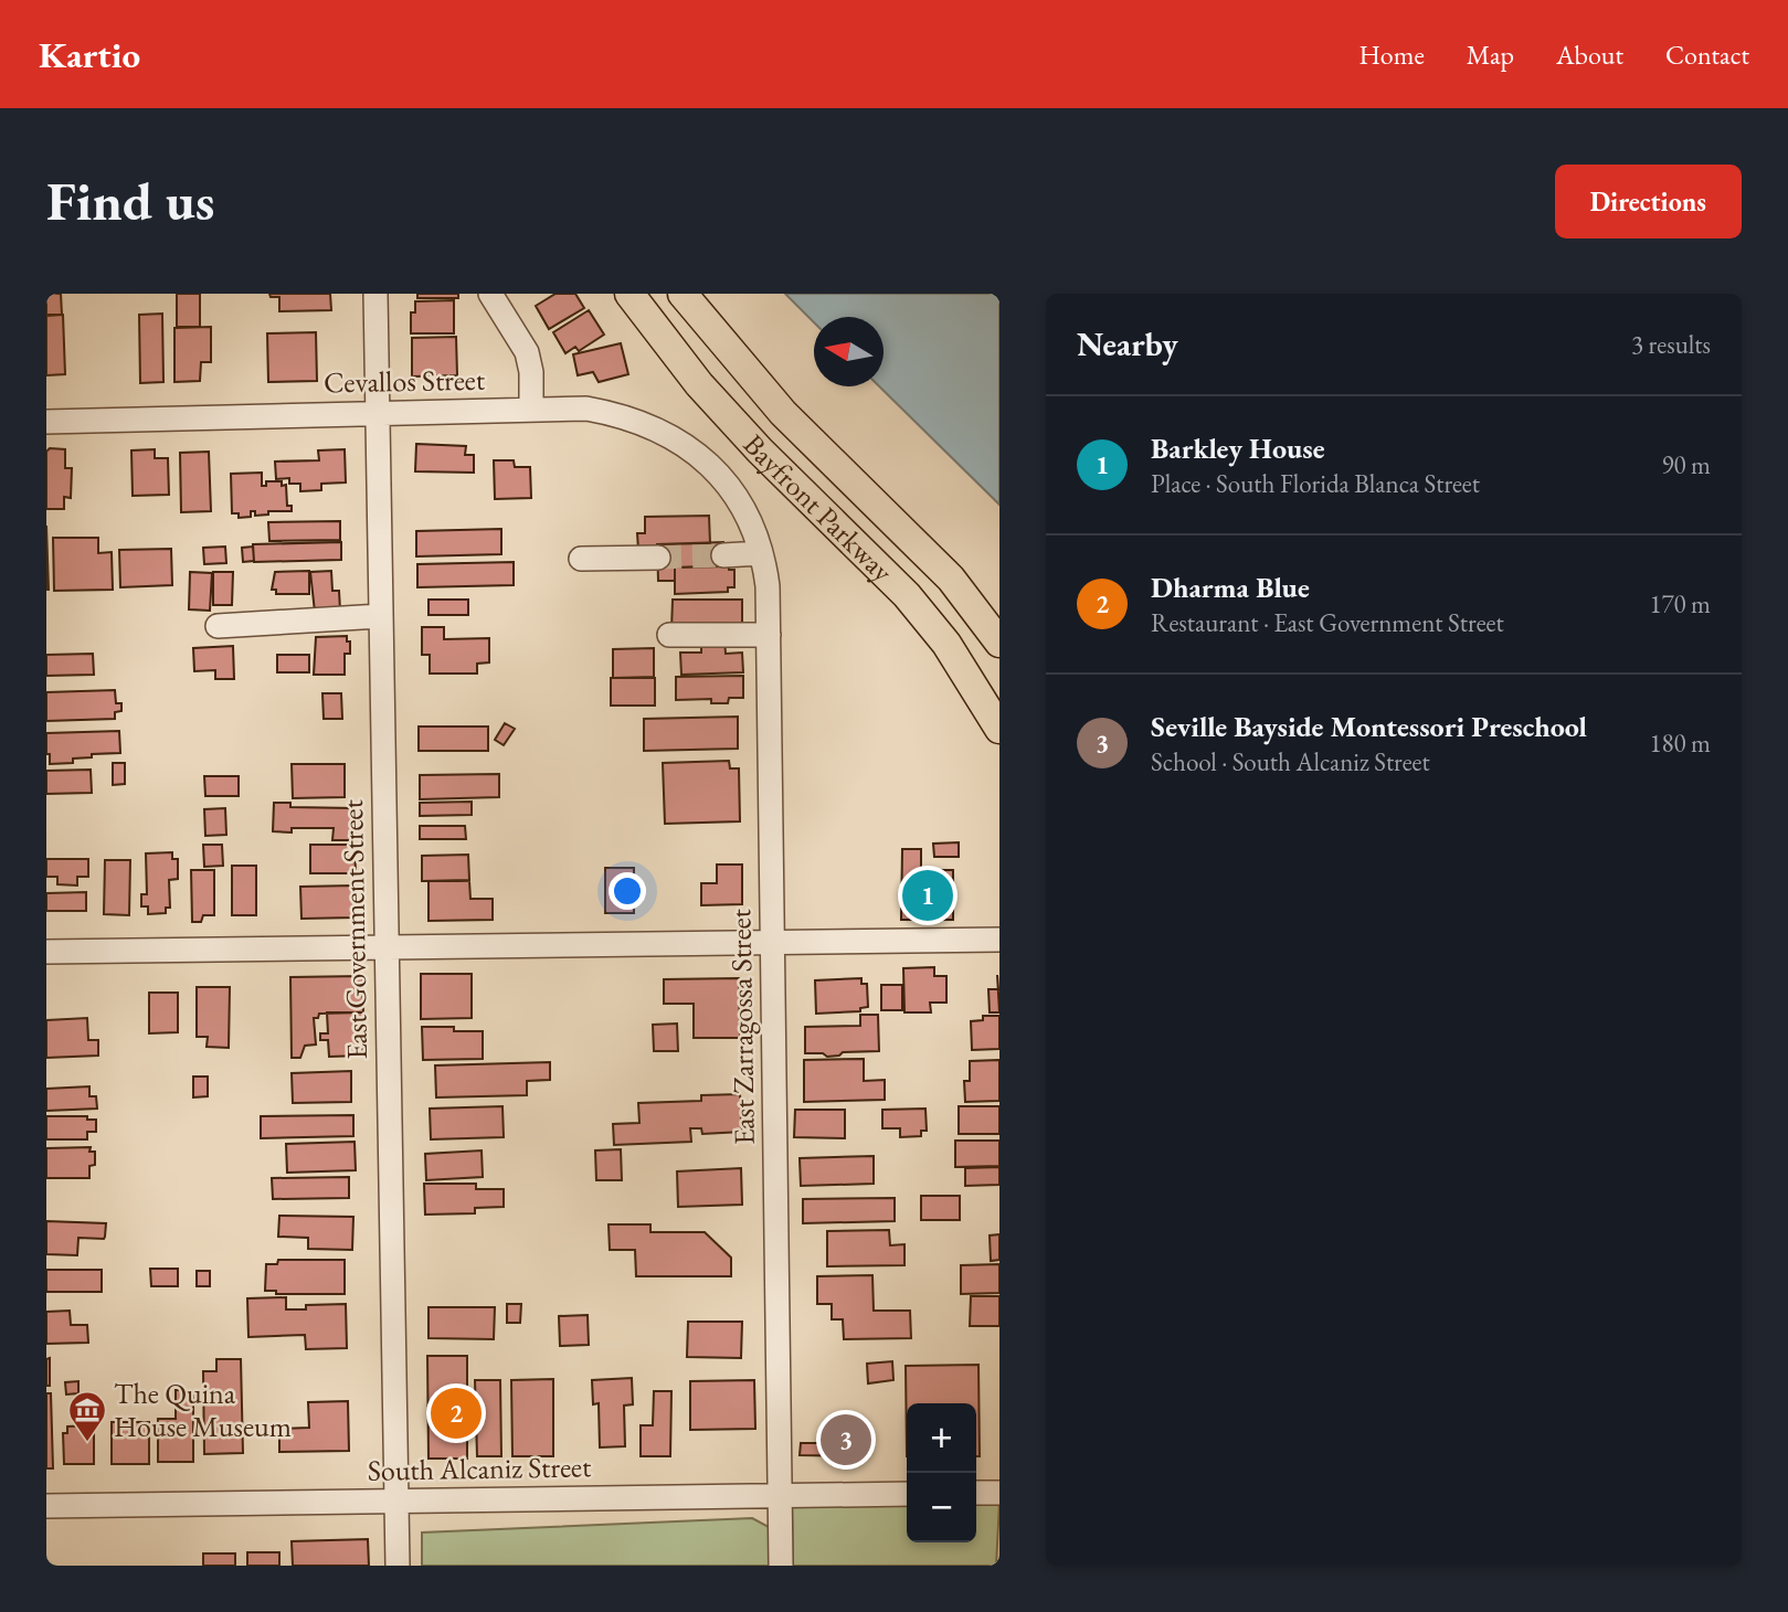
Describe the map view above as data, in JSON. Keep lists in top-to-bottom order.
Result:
{
  "streets": {
    "main road": ["Bayfront Parkway"],
    "street": [
      "Cevallos Street",
      "East Government Street",
      "East Zarragossa Street",
      "South Alcaniz Street"
    ]
  },
  "crossings": [
    ["Cevallos Street", "East Government Street"],
    ["Cevallos Street", "East Zarragossa Street"],
    ["East Government Street", "South Alcaniz Street"],
    ["East Zarragossa Street", "South Alcaniz Street"]
  ],
  "places": {
    "museum": ["The Quina House Museum"]
  },
  "north": "left",
  "page": {
    "header": "Kartio",
    "nav": [
      "Home",
      "Map",
      "About",
      "Contact"
    ],
    "buttons": "Directions",
    "title": "Find us",
    "heading": ["Nearby", "3 results"],
    "list": [
      {
        "mark": "1",
        "name": "Barkley House",
        "note": "Place · South Florida Blanca Street",
        "value": "90 m"
      },
      {
        "mark": "2",
        "name": "Dharma Blue",
        "note": "Restaurant · East Government Street",
        "value": "170 m"
      },
      {
        "mark": "3",
        "name": "Seville Bayside Montessori Preschool",
        "note": "School · South Alcaniz Street",
        "value": "180 m"
      }
    ],
    "pins": ["1", "2", "3"],
    "map_buttons": ["+", "−"]
  }
}
